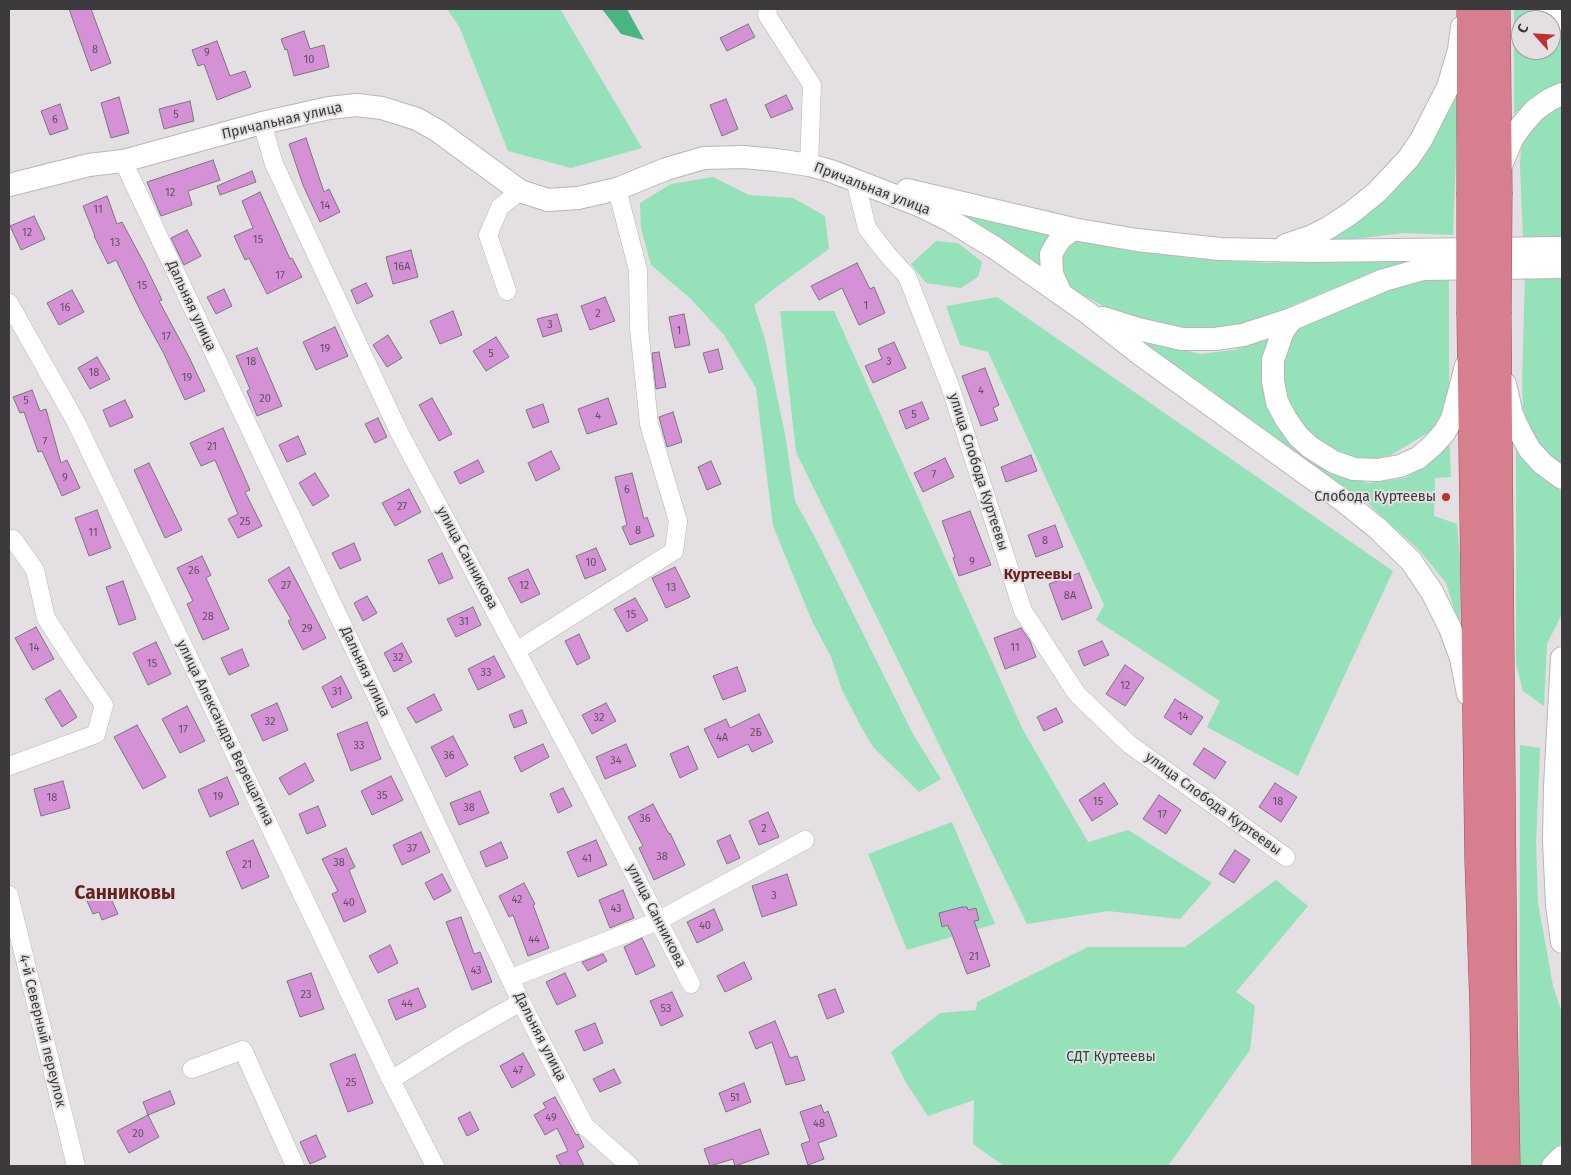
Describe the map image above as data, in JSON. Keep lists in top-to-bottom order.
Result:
{
  "streets": {
    "street": [
      "Причальная улица",
      "Дальняя улица",
      "улица Слобода Куртеевы",
      "улица Санникова",
      "улица Александра Верещагина",
      "4-й Северный переулок"
    ]
  },
  "crossings": [
    ["Причальная улица", "Дальняя улица"],
    ["Причальная улица", "улица Слобода Куртеевы"],
    ["Причальная улица", "улица Санникова"]
  ],
  "districts": ["Куртеевы", "Санниковы"],
  "parks": ["СДТ Куртеевы"],
  "places": ["Слобода Куртеевы"],
  "house_numbers": [
    "8",
    "9",
    "10",
    "5",
    "6",
    "12",
    "14",
    "11",
    "12",
    "15",
    "13",
    "16А",
    "17",
    "15",
    "1",
    "16",
    "2",
    "3",
    "1",
    "17",
    "19",
    "5",
    "18",
    "3",
    "18",
    "19",
    "4",
    "20",
    "5",
    "5",
    "4",
    "7",
    "21",
    "7",
    "9",
    "6",
    "27",
    "25",
    "8",
    "11",
    "8",
    "9",
    "10",
    "26",
    "27",
    "12",
    "13",
    "8А",
    "15",
    "28",
    "31",
    "29",
    "14",
    "11",
    "32",
    "15",
    "33",
    "12",
    "31",
    "14",
    "32",
    "32",
    "17",
    "2Б",
    "4А",
    "33",
    "36",
    "34",
    "35",
    "19",
    "18",
    "15",
    "18",
    "38",
    "17",
    "36",
    "2",
    "37",
    "38",
    "41",
    "38",
    "21",
    "3",
    "42",
    "40",
    "43",
    "40",
    "44",
    "21",
    "43",
    "23",
    "44",
    "53",
    "47",
    "25",
    "51",
    "49",
    "48",
    "20"
  ],
  "north": "top left"
}
